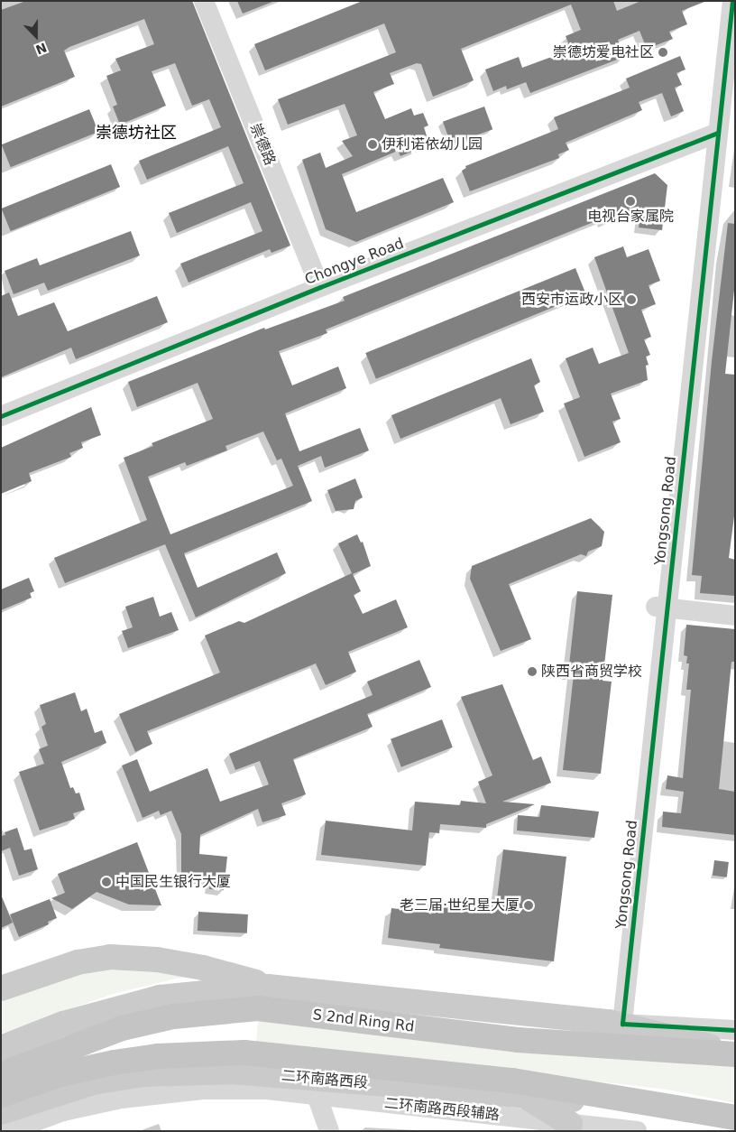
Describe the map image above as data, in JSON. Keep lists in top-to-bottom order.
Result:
{
  "streets": {
    "highway": ["S 2nd Ring Rd"],
    "main road": ["二环南路西段"],
    "street": [
      "崇德路",
      "Chongye Road",
      "Yongsong Road",
      "二环南路西段辅路"
    ]
  },
  "crossings": [
    ["崇德路", "Chongye Road"],
    ["Chongye Road", "Yongsong Road"]
  ],
  "districts": ["崇德坊社区"],
  "places": [
    "崇德坊爱电社区",
    "伊利诺依幼儿园",
    "电视台家属院",
    "西安市运政小区",
    "陕西省商贸学校",
    "中国民生银行大厦",
    "老三届·世纪星大厦"
  ],
  "north": "bottom"
}
